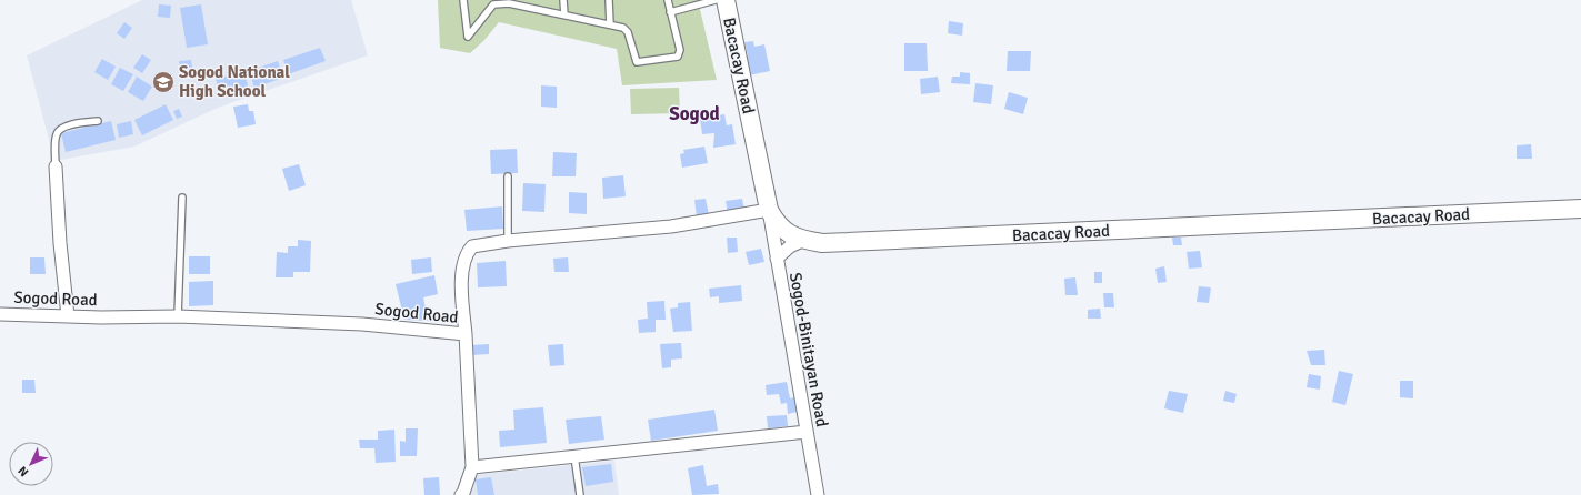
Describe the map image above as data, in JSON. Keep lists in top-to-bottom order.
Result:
{
  "streets": {
    "main road": ["Bacacay Road"],
    "street": ["Sogod Road", "Sogod-Binitayan Road"]
  },
  "crossings": [
    ["Bacacay Road", "Sogod Road"],
    ["Bacacay Road", "Sogod-Binitayan Road"],
    ["Sogod Road", "Sogod-Binitayan Road"]
  ],
  "districts": ["Sogod"],
  "places": {
    "school or university": ["Sogod National High School"]
  },
  "north": "bottom left"
}
